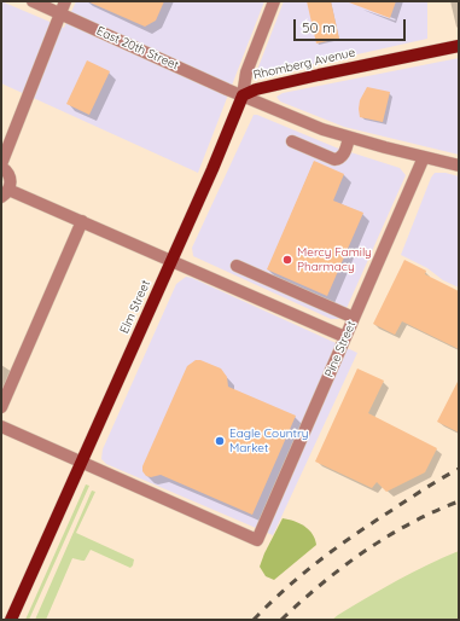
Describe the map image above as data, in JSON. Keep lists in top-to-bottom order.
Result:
{
  "streets": {
    "main road": ["Rhomberg Avenue", "Elm Street"],
    "street": ["East 20th Street", "Pine Street"]
  },
  "crossings": [
    ["East 20th Street", "Rhomberg Avenue"],
    ["East 20th Street", "Elm Street"],
    ["East 20th Street", "Pine Street"],
    ["Rhomberg Avenue", "Elm Street"],
    ["Elm Street", "Pine Street"]
  ],
  "places": ["Mercy Family Pharmacy", "Eagle Country Market"],
  "scale_bar": "50 m"
}
